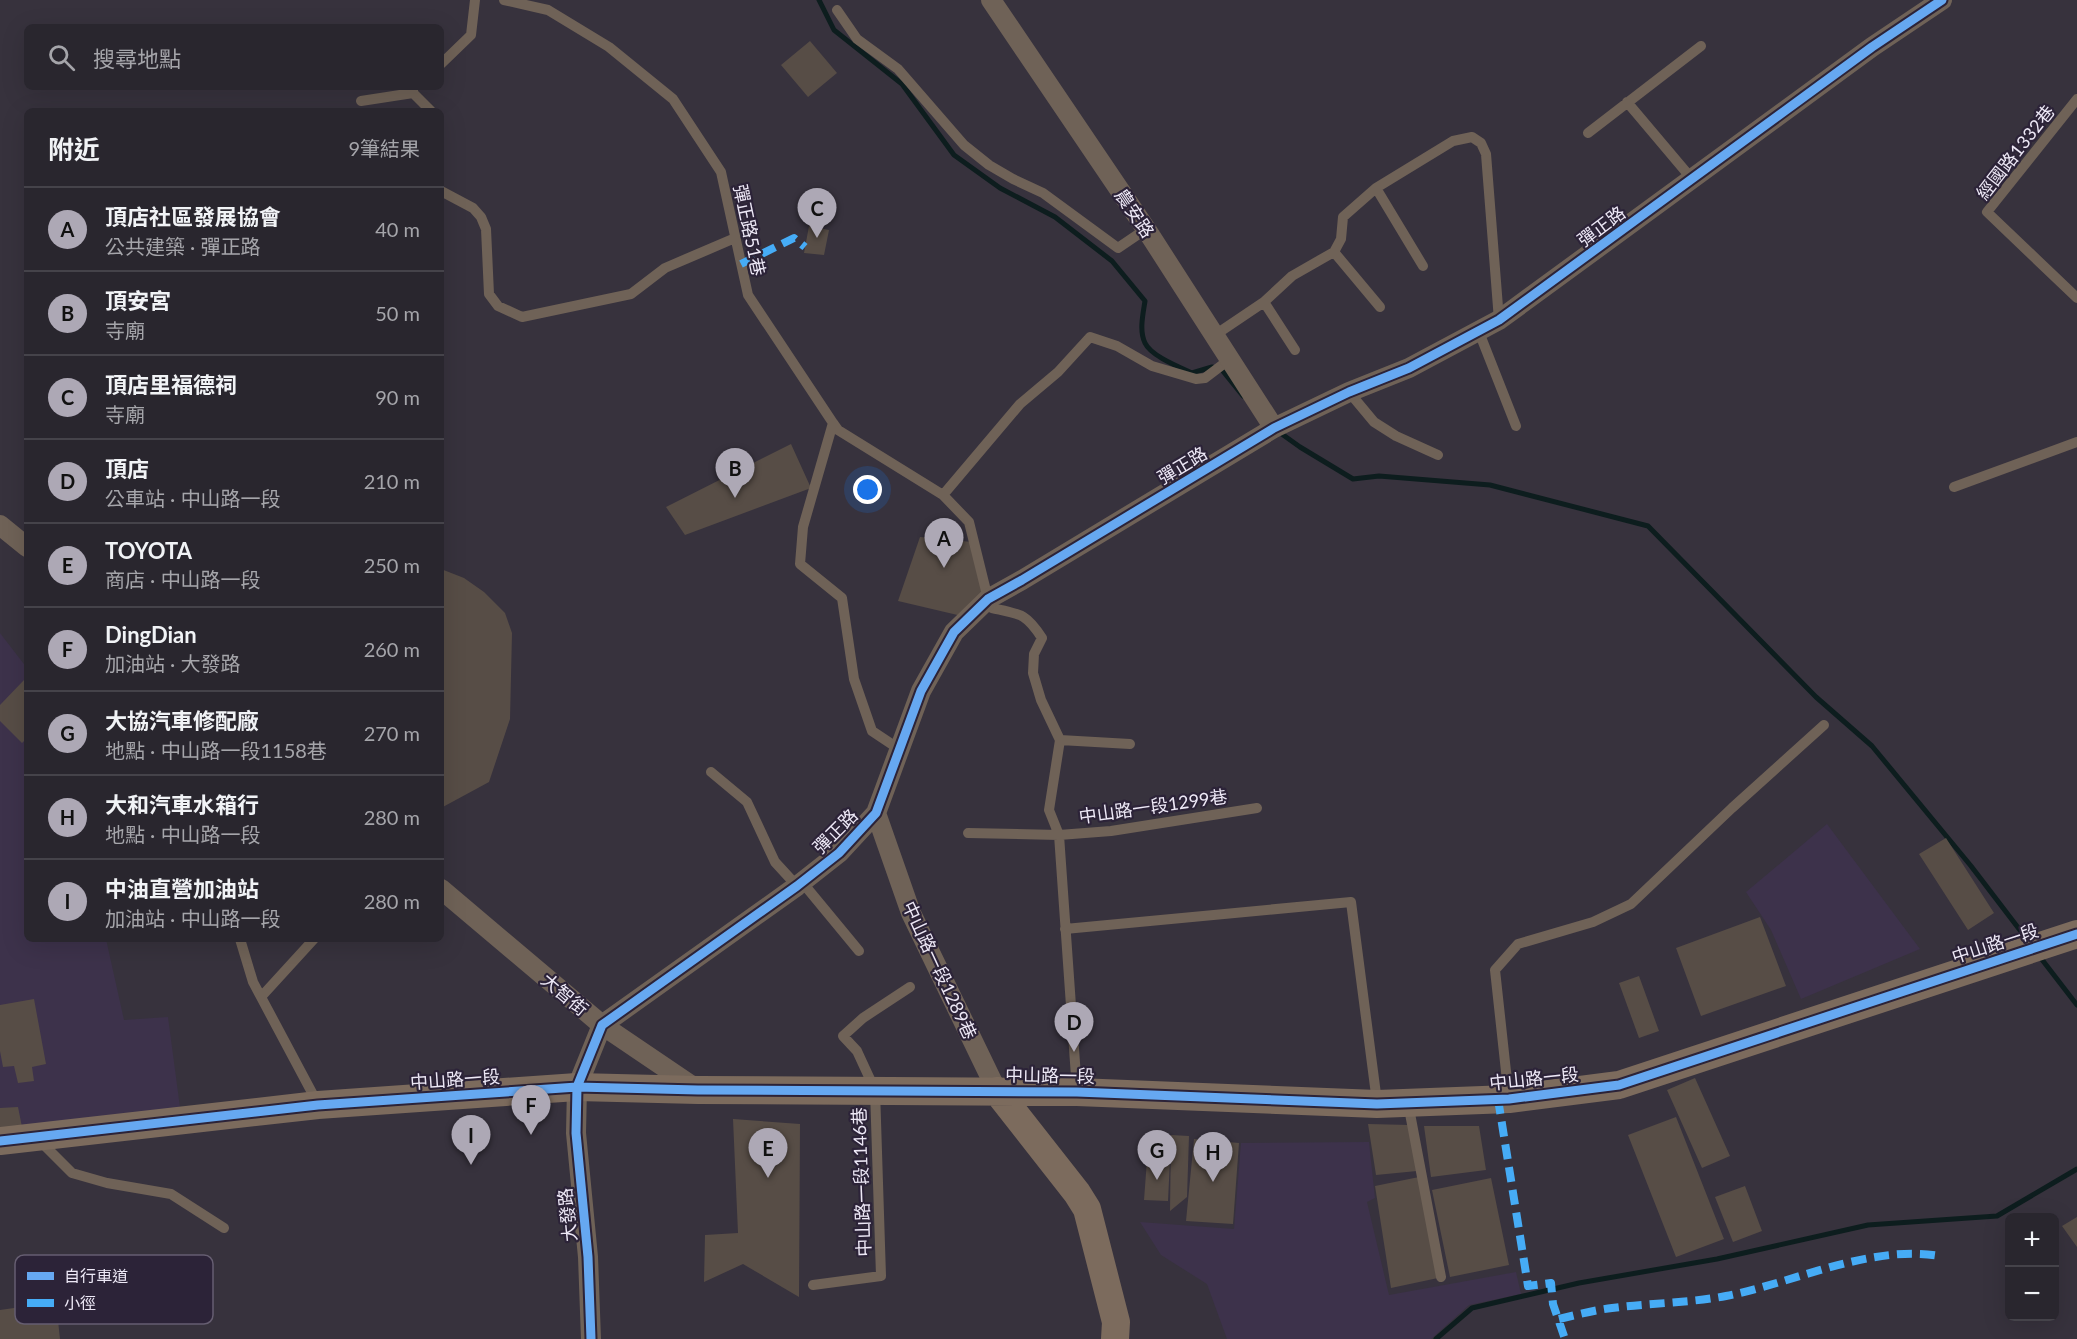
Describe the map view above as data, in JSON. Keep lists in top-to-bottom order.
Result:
{
  "streets": {
    "street": [
      "農安路",
      "彈正路",
      "中山路一段",
      "中山路一段1289巷",
      "大智街",
      "大發路"
    ],
    "lane": [
      "經國路1332巷",
      "彈正路51巷",
      "中山路一段1299巷",
      "中山路一段1146巷"
    ]
  },
  "crossings": [
    ["農安路", "彈正路"],
    ["彈正路", "彈正路51巷"],
    ["彈正路", "中山路一段1289巷"],
    ["彈正路", "大智街"],
    ["中山路一段1299巷", "中山路一段"],
    ["中山路一段", "中山路一段1289巷"],
    ["中山路一段", "大智街"],
    ["中山路一段", "中山路一段1146巷"],
    ["中山路一段", "大發路"]
  ],
  "legend": ["自行車道", "小徑"],
  "page": {
    "search": "搜尋地點",
    "heading": ["附近", "9筆結果"],
    "list": [
      {
        "mark": "A",
        "name": "頂店社區發展協會",
        "note": "公共建築 · 彈正路",
        "value": "40 m"
      },
      {
        "mark": "B",
        "name": "頂安宮",
        "note": "寺廟",
        "value": "50 m"
      },
      {
        "mark": "C",
        "name": "頂店里福德祠",
        "note": "寺廟",
        "value": "90 m"
      },
      {
        "mark": "D",
        "name": "頂店",
        "note": "公車站 · 中山路一段",
        "value": "210 m"
      },
      {
        "mark": "E",
        "name": "TOYOTA",
        "note": "商店 · 中山路一段",
        "value": "250 m"
      },
      {
        "mark": "F",
        "name": "DingDian",
        "note": "加油站 · 大發路",
        "value": "260 m"
      },
      {
        "mark": "G",
        "name": "大協汽車修配廠",
        "note": "地點 · 中山路一段1158巷",
        "value": "270 m"
      },
      {
        "mark": "H",
        "name": "大和汽車水箱行",
        "note": "地點 · 中山路一段",
        "value": "280 m"
      },
      {
        "mark": "I",
        "name": "中油直營加油站",
        "note": "加油站 · 中山路一段",
        "value": "280 m"
      }
    ],
    "pins": [
      "C",
      "B",
      "A",
      "D",
      "F",
      "I",
      "E",
      "G",
      "H"
    ],
    "map_buttons": ["+", "−"]
  }
}
